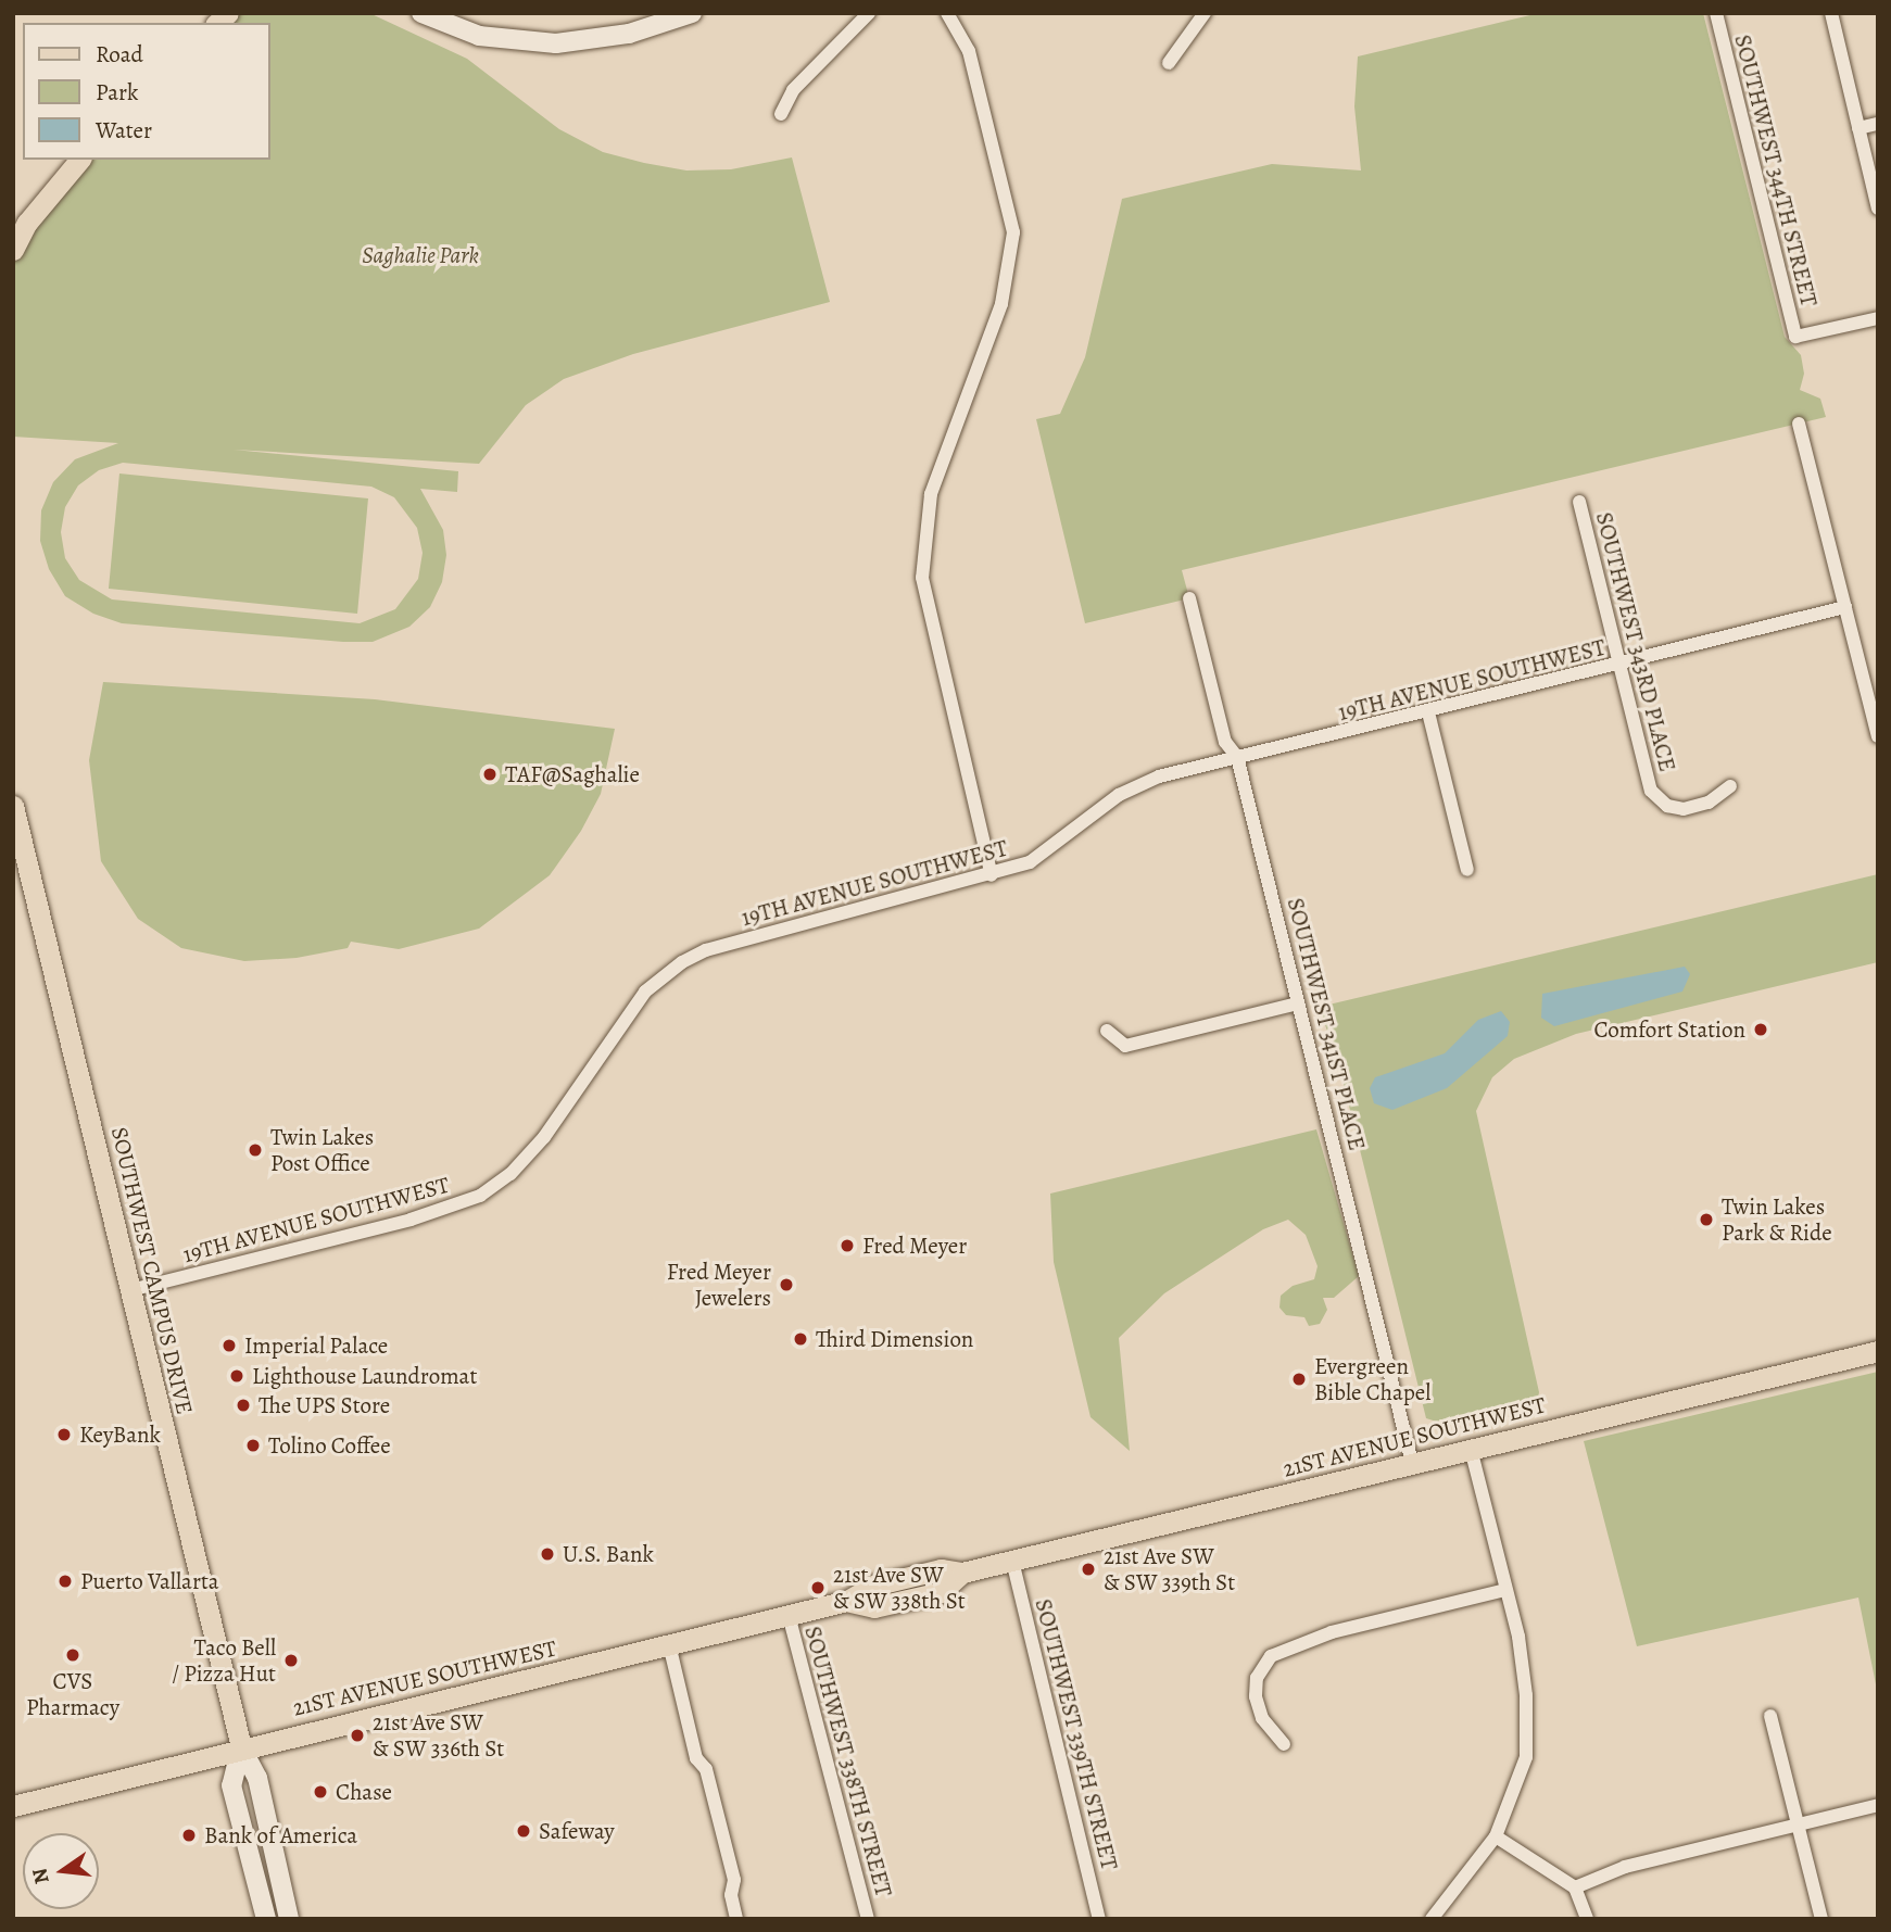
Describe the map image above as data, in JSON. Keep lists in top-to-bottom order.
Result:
{
  "streets": {
    "main road": ["SOUTHWEST CAMPUS DRIVE", "21ST AVENUE SOUTHWEST"],
    "street": [
      "SOUTHWEST 344TH STREET",
      "SOUTHWEST 343RD PLACE",
      "19TH AVENUE SOUTHWEST",
      "SOUTHWEST 341ST PLACE",
      "SOUTHWEST 339TH STREET",
      "SOUTHWEST 338TH STREET"
    ]
  },
  "crossings": [
    ["SOUTHWEST 343RD PLACE", "19TH AVENUE SOUTHWEST"],
    ["19TH AVENUE SOUTHWEST", "SOUTHWEST 341ST PLACE"],
    ["19TH AVENUE SOUTHWEST", "SOUTHWEST CAMPUS DRIVE"],
    ["SOUTHWEST 341ST PLACE", "21ST AVENUE SOUTHWEST"],
    ["SOUTHWEST CAMPUS DRIVE", "21ST AVENUE SOUTHWEST"],
    ["21ST AVENUE SOUTHWEST", "SOUTHWEST 339TH STREET"],
    ["21ST AVENUE SOUTHWEST", "SOUTHWEST 338TH STREET"]
  ],
  "parks": ["Saghalie Park"],
  "places": [
    "TAF@Saghalie",
    "Comfort Station",
    "Twin Lakes Post Office",
    "Twin Lakes Park & Ride",
    "Fred Meyer",
    "Fred Meyer Jewelers",
    "Third Dimension",
    "Imperial Palace",
    "Lighthouse Laundromat",
    "Evergreen Bible Chapel",
    "The UPS Store",
    "KeyBank",
    "Tolino Coffee",
    "U.S. Bank",
    "21st Ave SW & SW 339th St",
    "Puerto Vallarta",
    "21st Ave SW & SW 338th St",
    "CVS Pharmacy",
    "Taco Bell / Pizza Hut",
    "21st Ave SW & SW 336th St",
    "Chase",
    "Safeway",
    "Bank of America"
  ],
  "legend": ["Road", "Park", "Water"],
  "north": "left"
}
